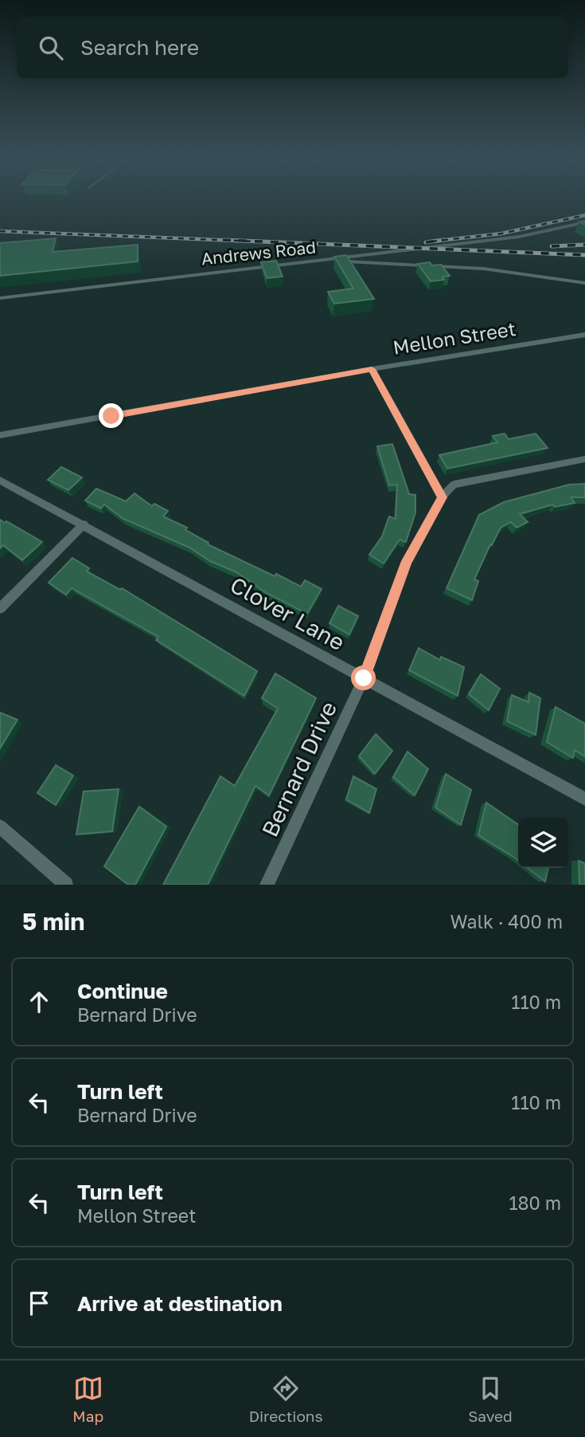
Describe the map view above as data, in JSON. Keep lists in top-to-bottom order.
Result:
{
  "streets": {
    "street": [
      "Andrews Road",
      "Mellon Street",
      "Clover Lane",
      "Bernard Drive"
    ]
  },
  "crossings": [
    ["Clover Lane", "Bernard Drive"]
  ],
  "page": {
    "search": "Search here",
    "heading": ["5 min", "Walk · 400 m"],
    "list": [
      ["Continue", "Bernard Drive", "110 m"],
      ["Turn left", "Bernard Drive", "110 m"],
      ["Turn left", "Mellon Street", "180 m"],
      "Arrive at destination"
    ],
    "nav": ["Map", "Directions", "Saved"]
  }
}
